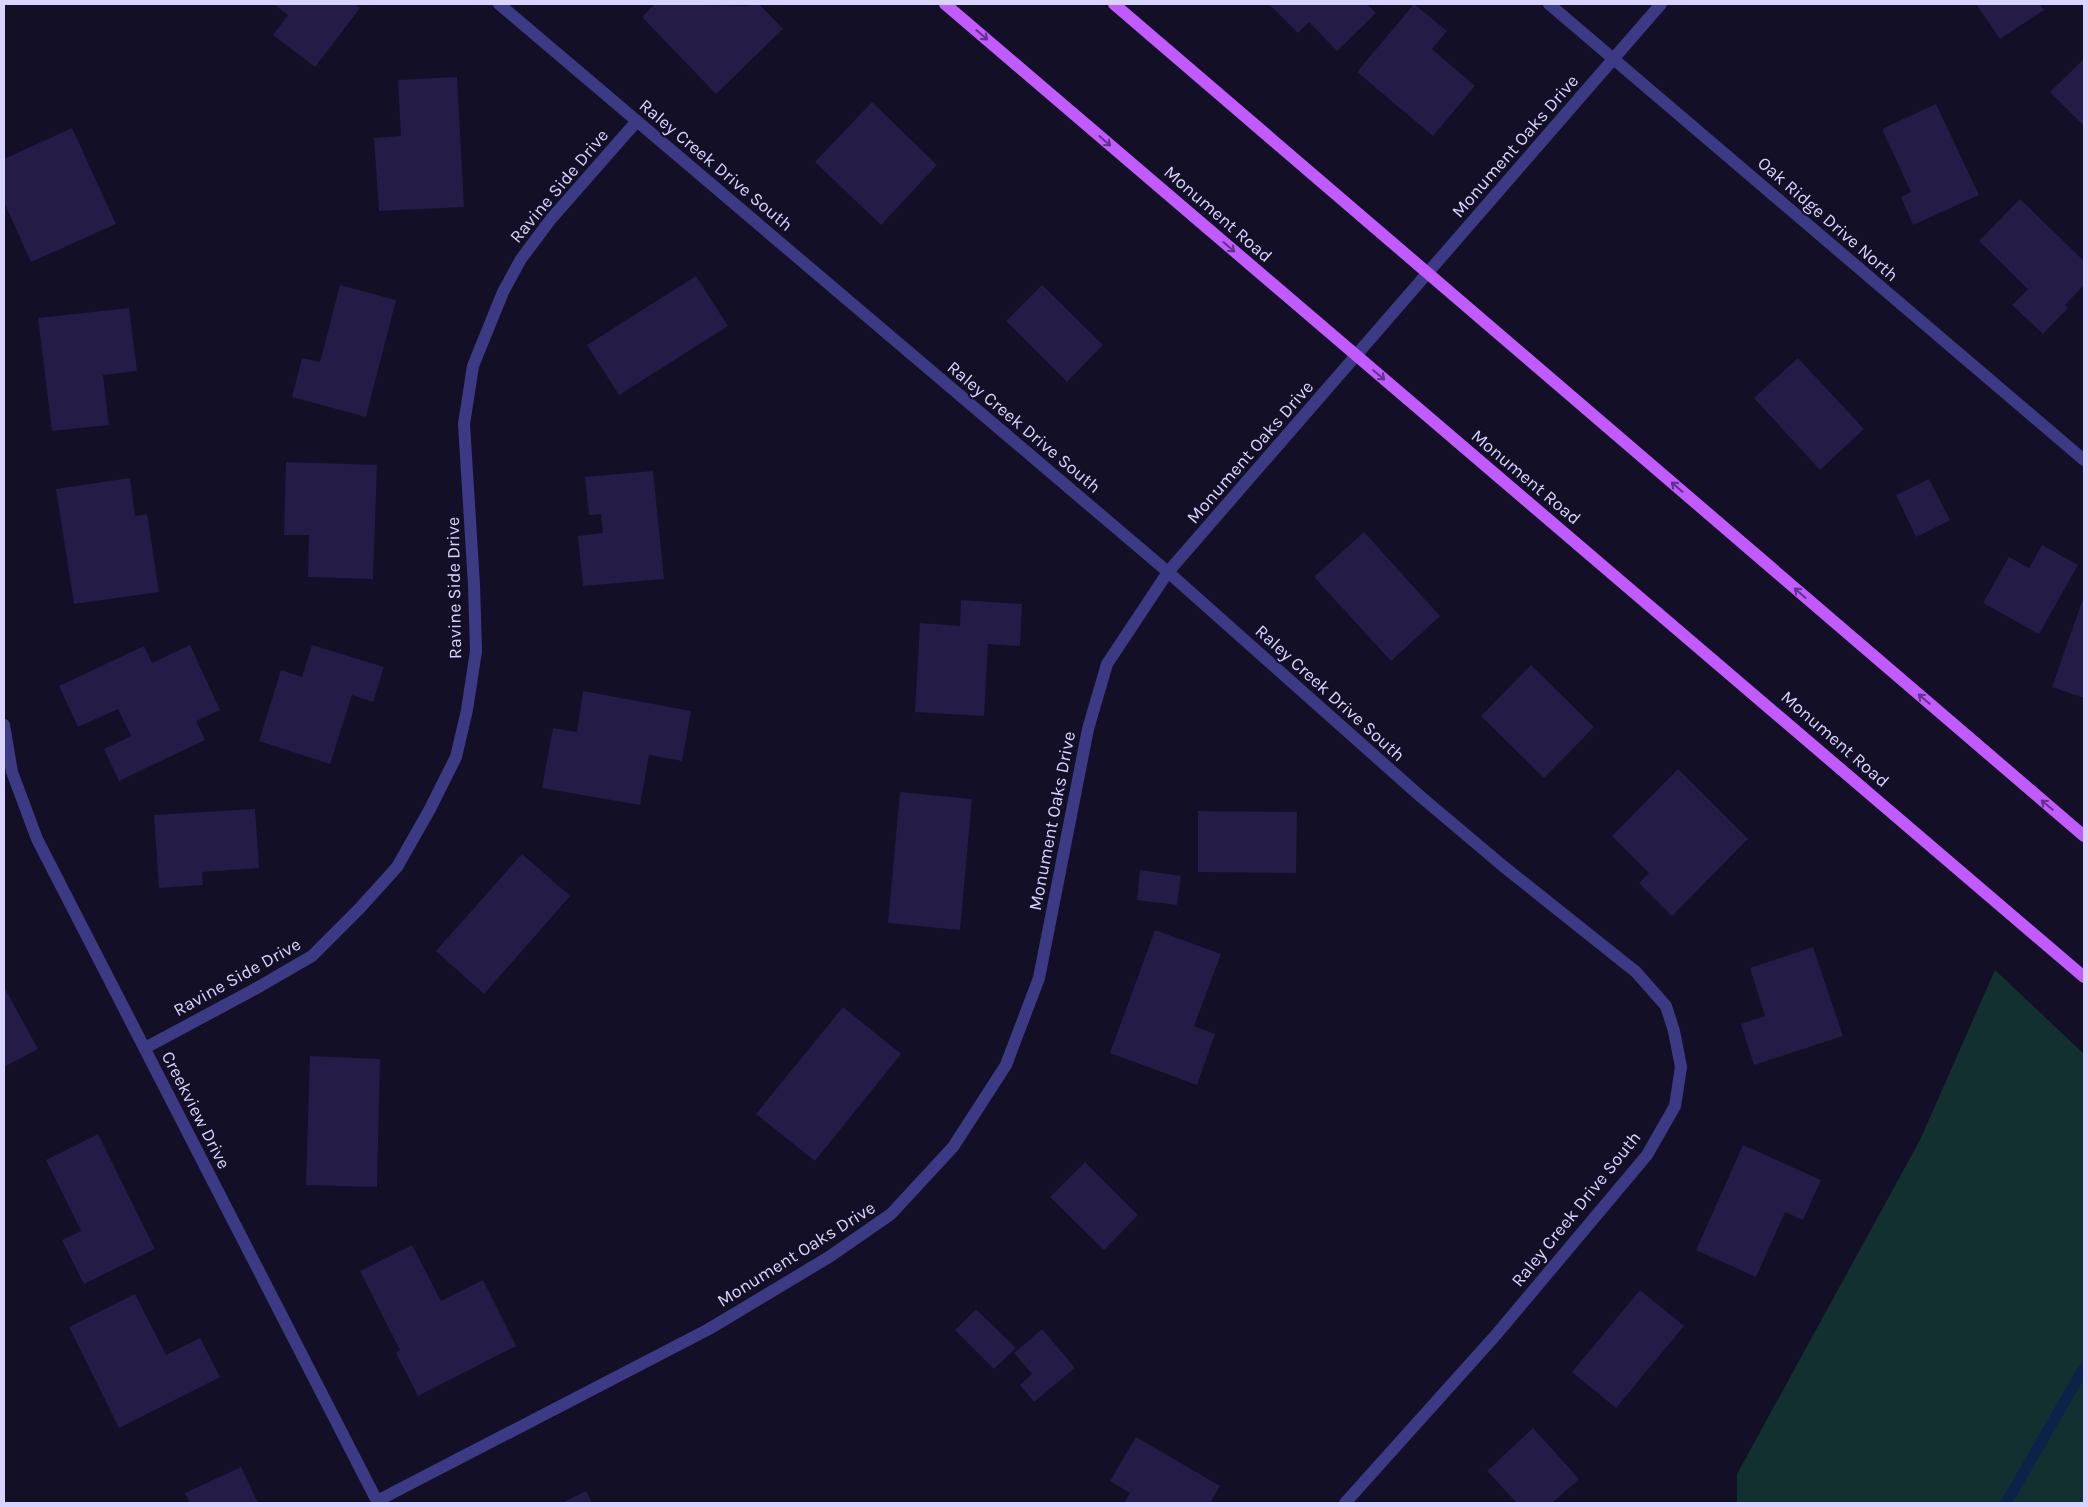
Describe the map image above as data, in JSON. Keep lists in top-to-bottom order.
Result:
{
  "streets": {
    "main road": ["Monument Road"],
    "street": [
      "Monument Oaks Drive",
      "Raley Creek Drive South",
      "Ravine Side Drive",
      "Oak Ridge Drive North",
      "Creekview Drive"
    ]
  },
  "crossings": [
    ["Monument Oaks Drive", "Raley Creek Drive South"],
    ["Monument Oaks Drive", "Monument Road"],
    ["Monument Oaks Drive", "Oak Ridge Drive North"],
    ["Monument Oaks Drive", "Creekview Drive"],
    ["Raley Creek Drive South", "Ravine Side Drive"],
    ["Ravine Side Drive", "Creekview Drive"]
  ]
}
